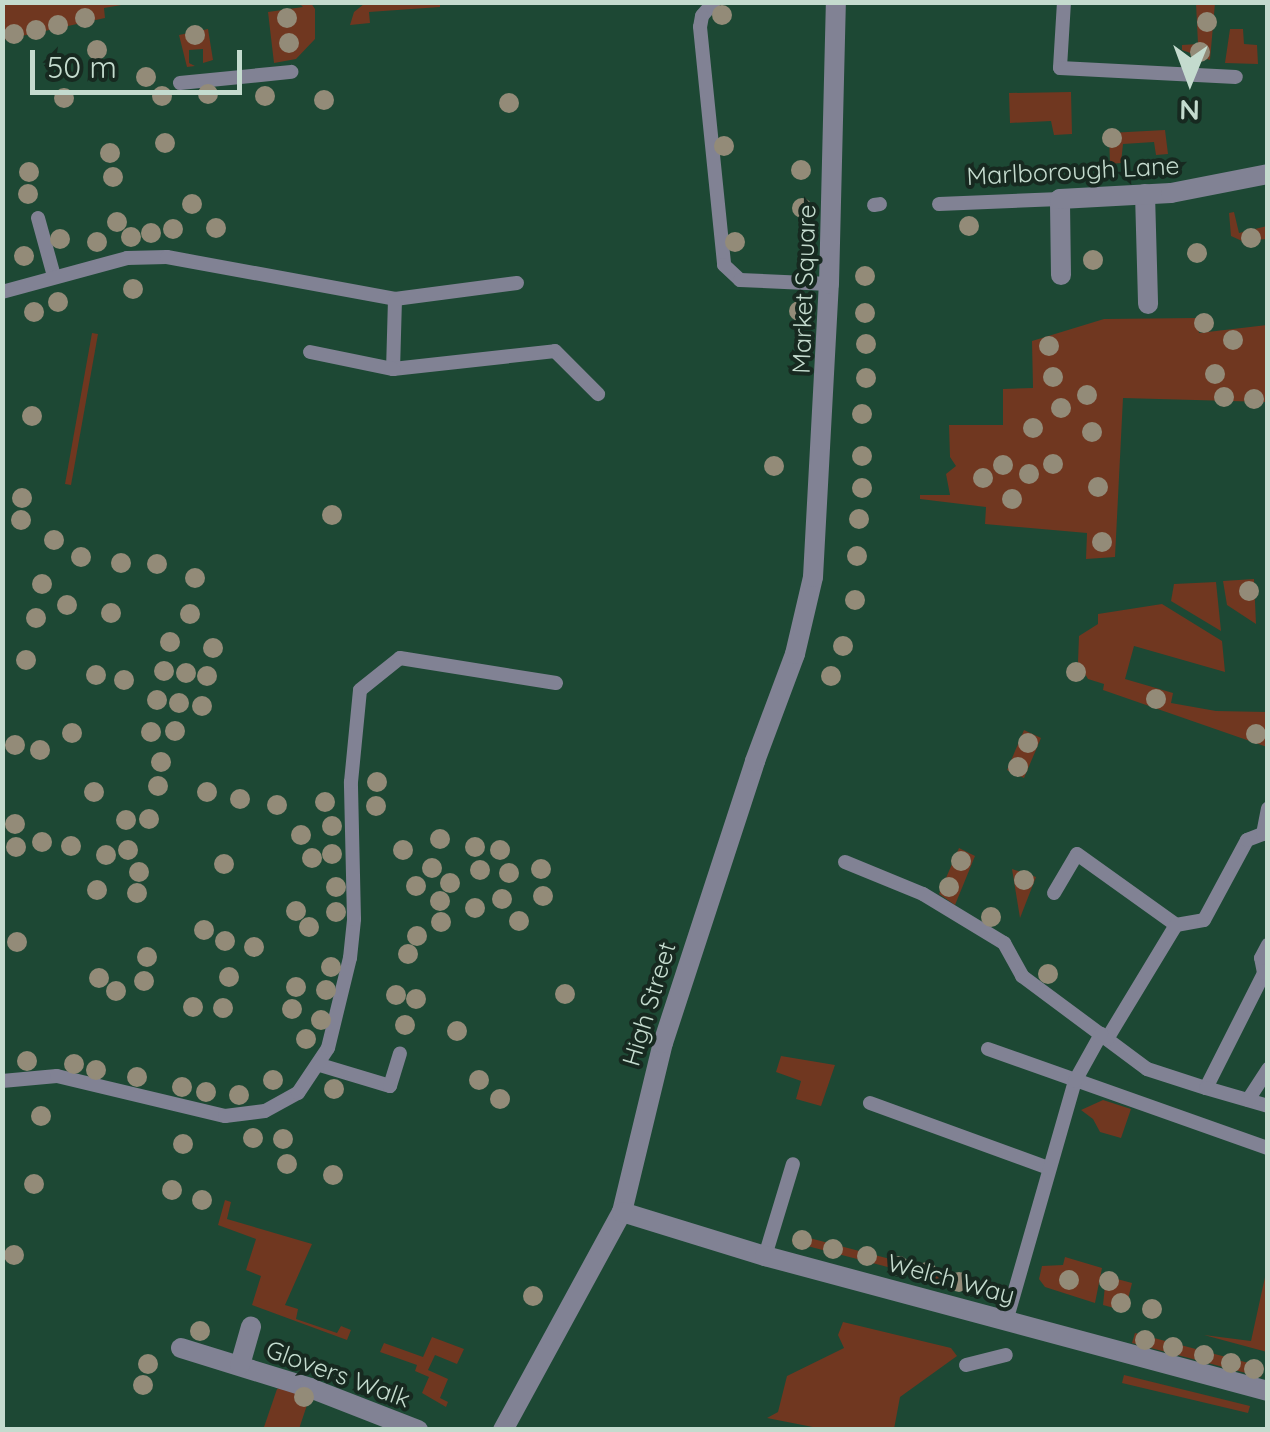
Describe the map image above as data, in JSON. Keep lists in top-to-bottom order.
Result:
{
  "streets": {
    "street": [
      "Marlborough Lane",
      "Market Square",
      "High Street",
      "Welch Way",
      "Glovers Walk"
    ]
  },
  "crossings": [
    ["Market Square", "High Street"],
    ["High Street", "Welch Way"]
  ],
  "scale_bar": "50 m",
  "north": "bottom"
}
